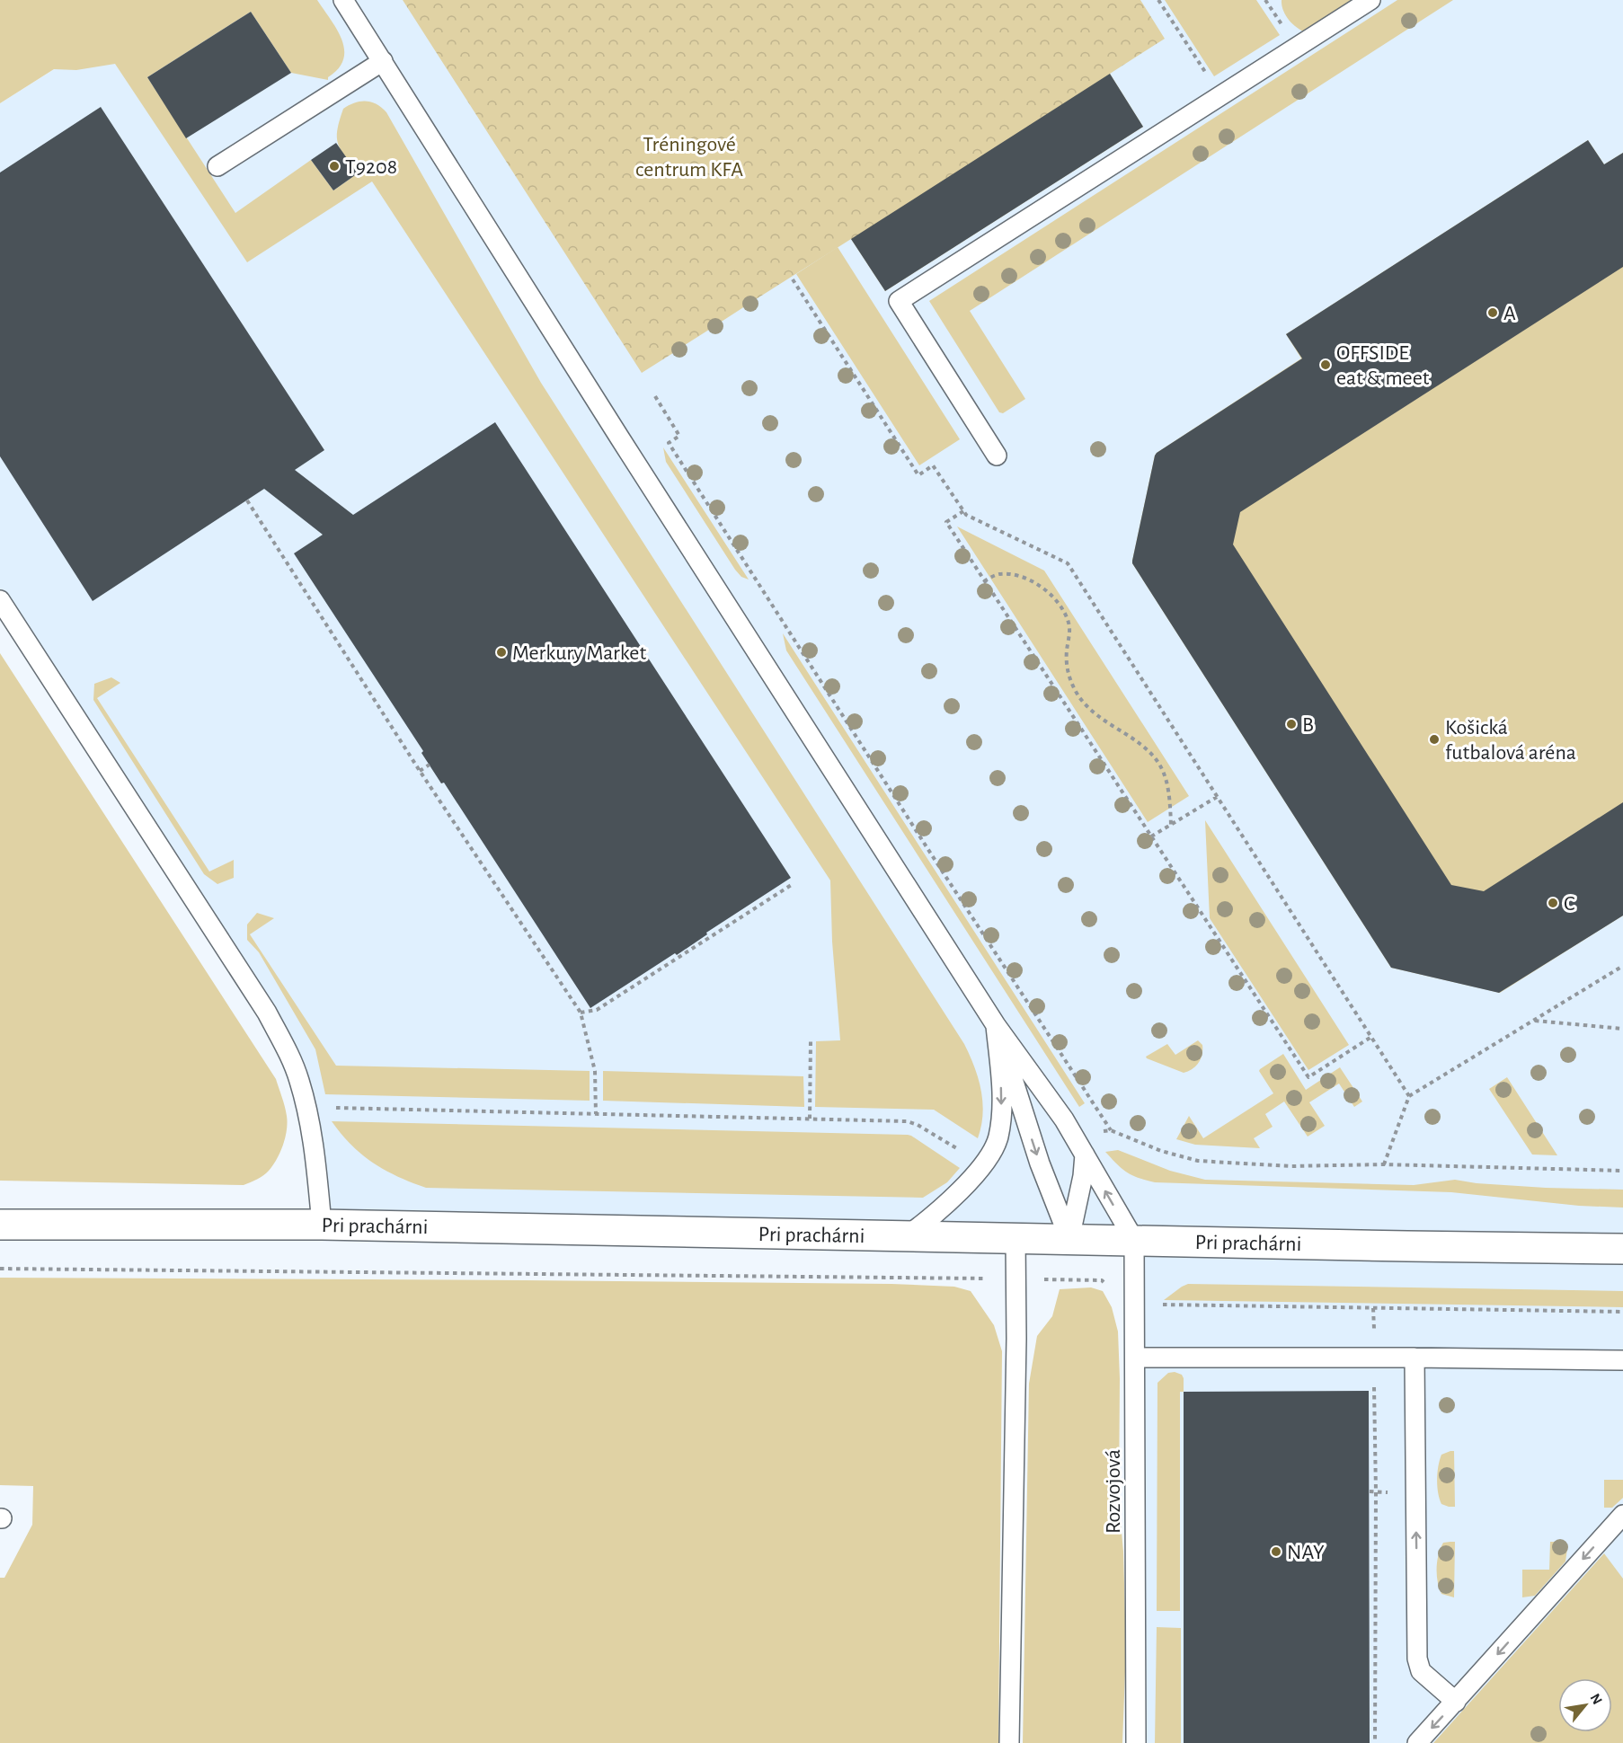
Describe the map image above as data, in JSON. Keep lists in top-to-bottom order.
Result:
{
  "streets": {
    "street": ["Pri prachárni"],
    "lane": ["Rozvojová"]
  },
  "crossings": [
    ["Pri prachárni", "Rozvojová"]
  ],
  "parks": ["Tréningové centrum KFA"],
  "places": [
    "T9208",
    "A",
    "OFFSIDE eat & meet",
    "Merkury Market",
    "B",
    "Košická futbalová aréna",
    "C",
    "NAY"
  ],
  "north": "top right"
}
